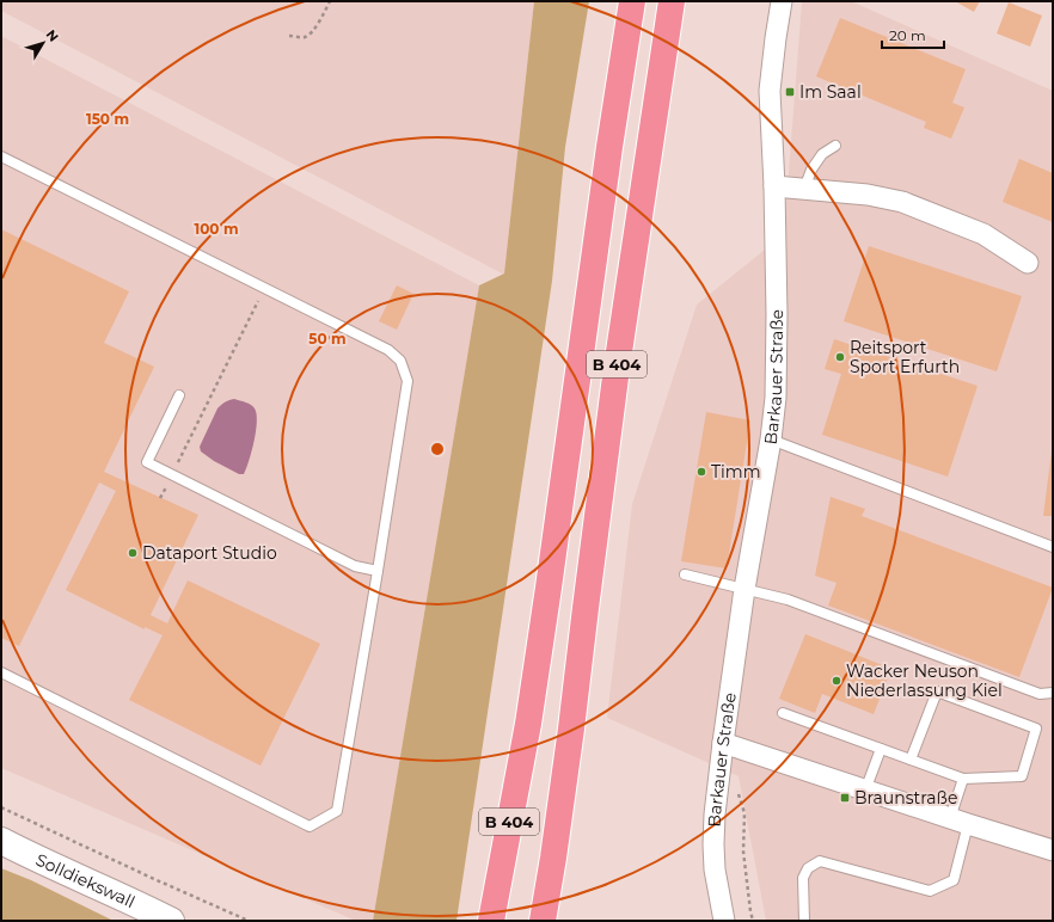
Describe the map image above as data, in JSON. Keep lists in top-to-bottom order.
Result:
{
  "streets": {
    "highway": ["B 404"],
    "street": ["Barkauer Straße", "Solldiekswall"]
  },
  "places": {
    "transit": ["Im Saal", "Braunstraße"],
    "other": [
      "Reitsport Sport Erfurth",
      "Timm",
      "Dataport Studio",
      "Wacker Neuson Niederlassung Kiel"
    ]
  },
  "scale_bar": "20 m",
  "north": "top right",
  "rings": ["150 m", "100 m", "50 m"]
}
